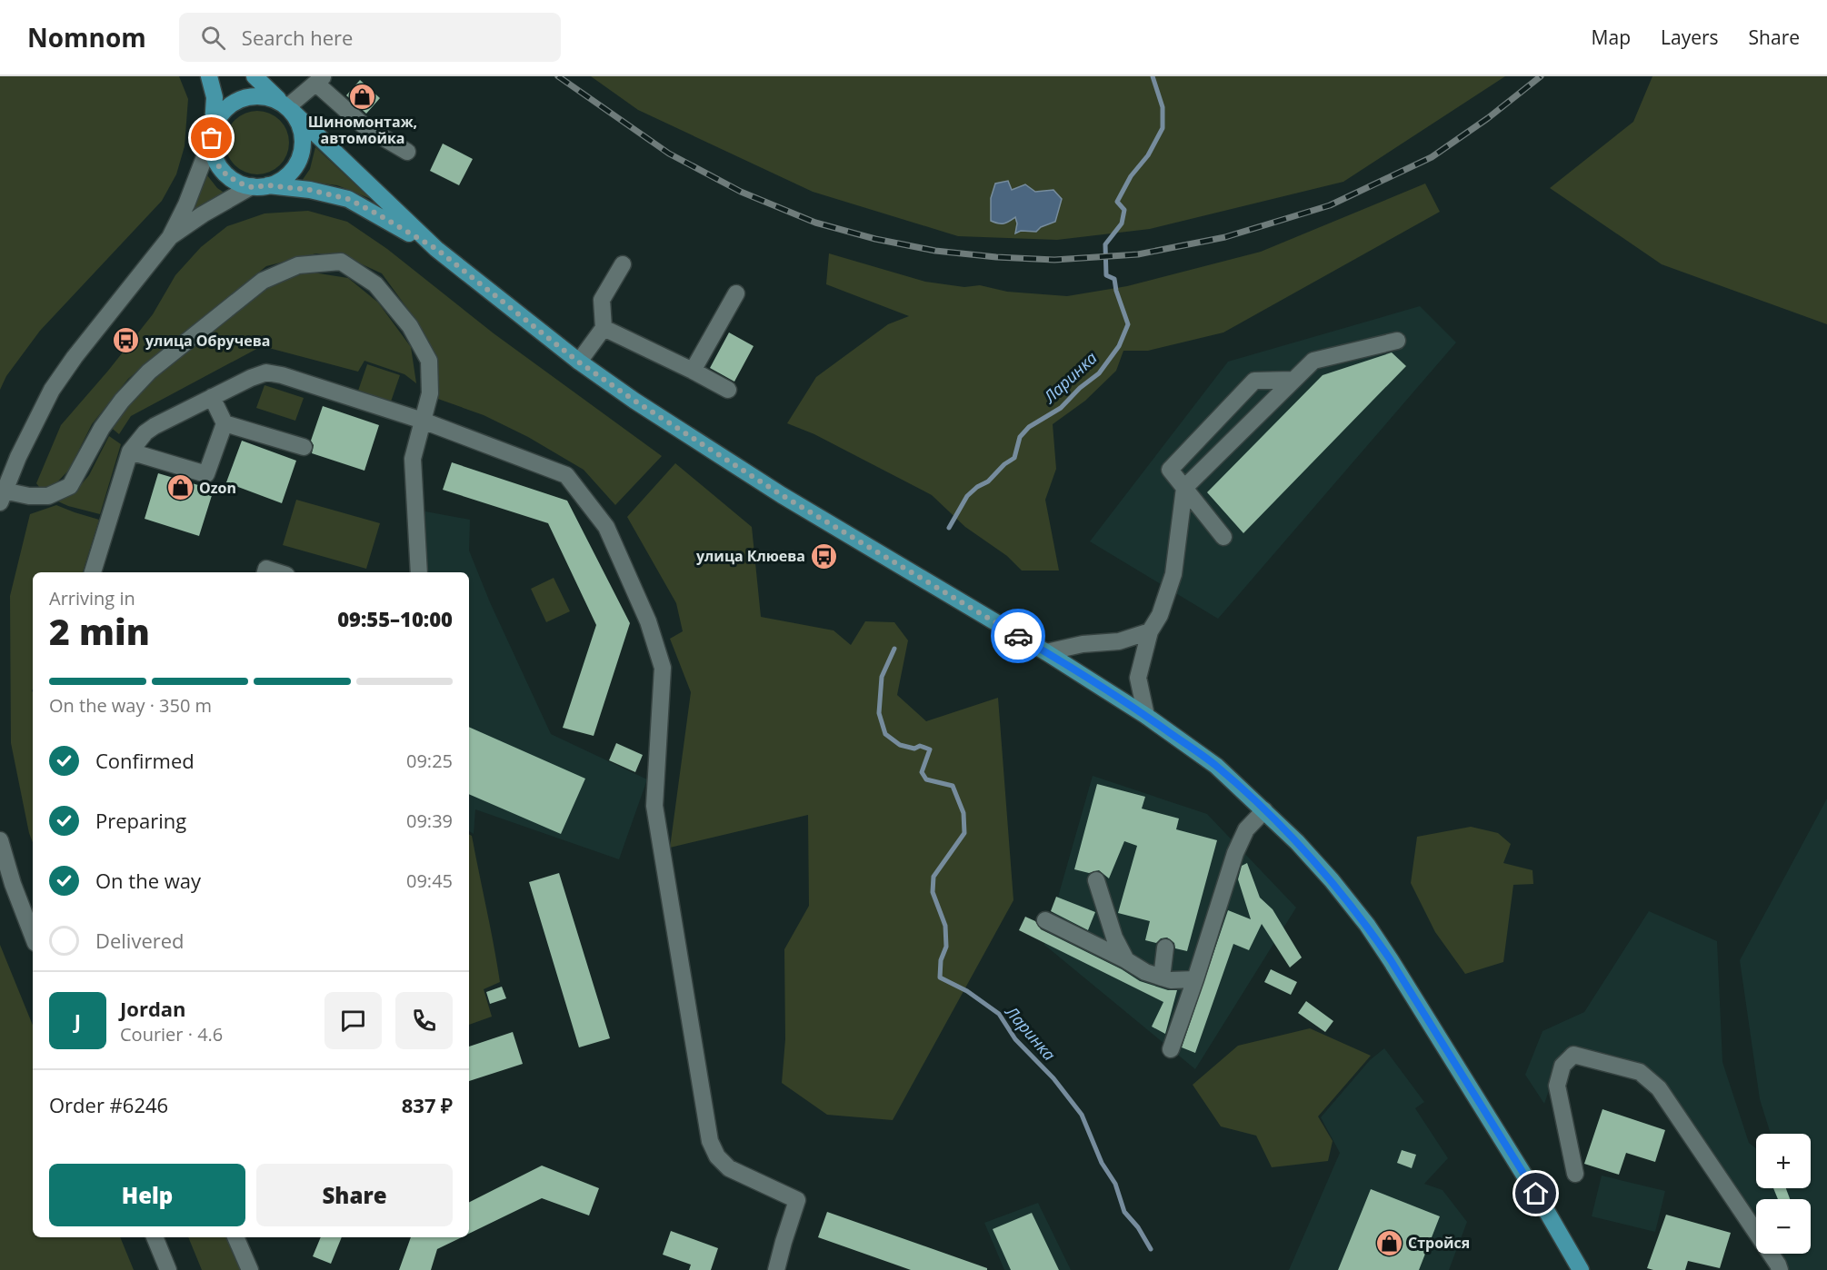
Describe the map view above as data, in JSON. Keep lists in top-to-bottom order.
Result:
{
  "water": ["Ларинка"],
  "places": {
    "shop": ["Шиномонтаж, автомойка", "Ozon", "Стройся"],
    "bus stop": ["улица Обручева", "улица Клюева"]
  },
  "page": {
    "header": "Nomnom",
    "search": "Search here",
    "nav": ["Map", "Layers", "Share"],
    "heading": ["2 min", "Arriving in", "09:55–10:00"],
    "panel": [
      "Jordan",
      "Courier · 4.6",
      "Order #6246",
      "837 ₽"
    ],
    "bar": "On the way · 350 m",
    "list": [
      ["Confirmed", "09:25"],
      ["Preparing", "09:39"],
      ["On the way", "09:45"],
      "Delivered"
    ],
    "round": "J",
    "map_buttons": ["+", "−"],
    "buttons": ["Help", "Share"]
  }
}
